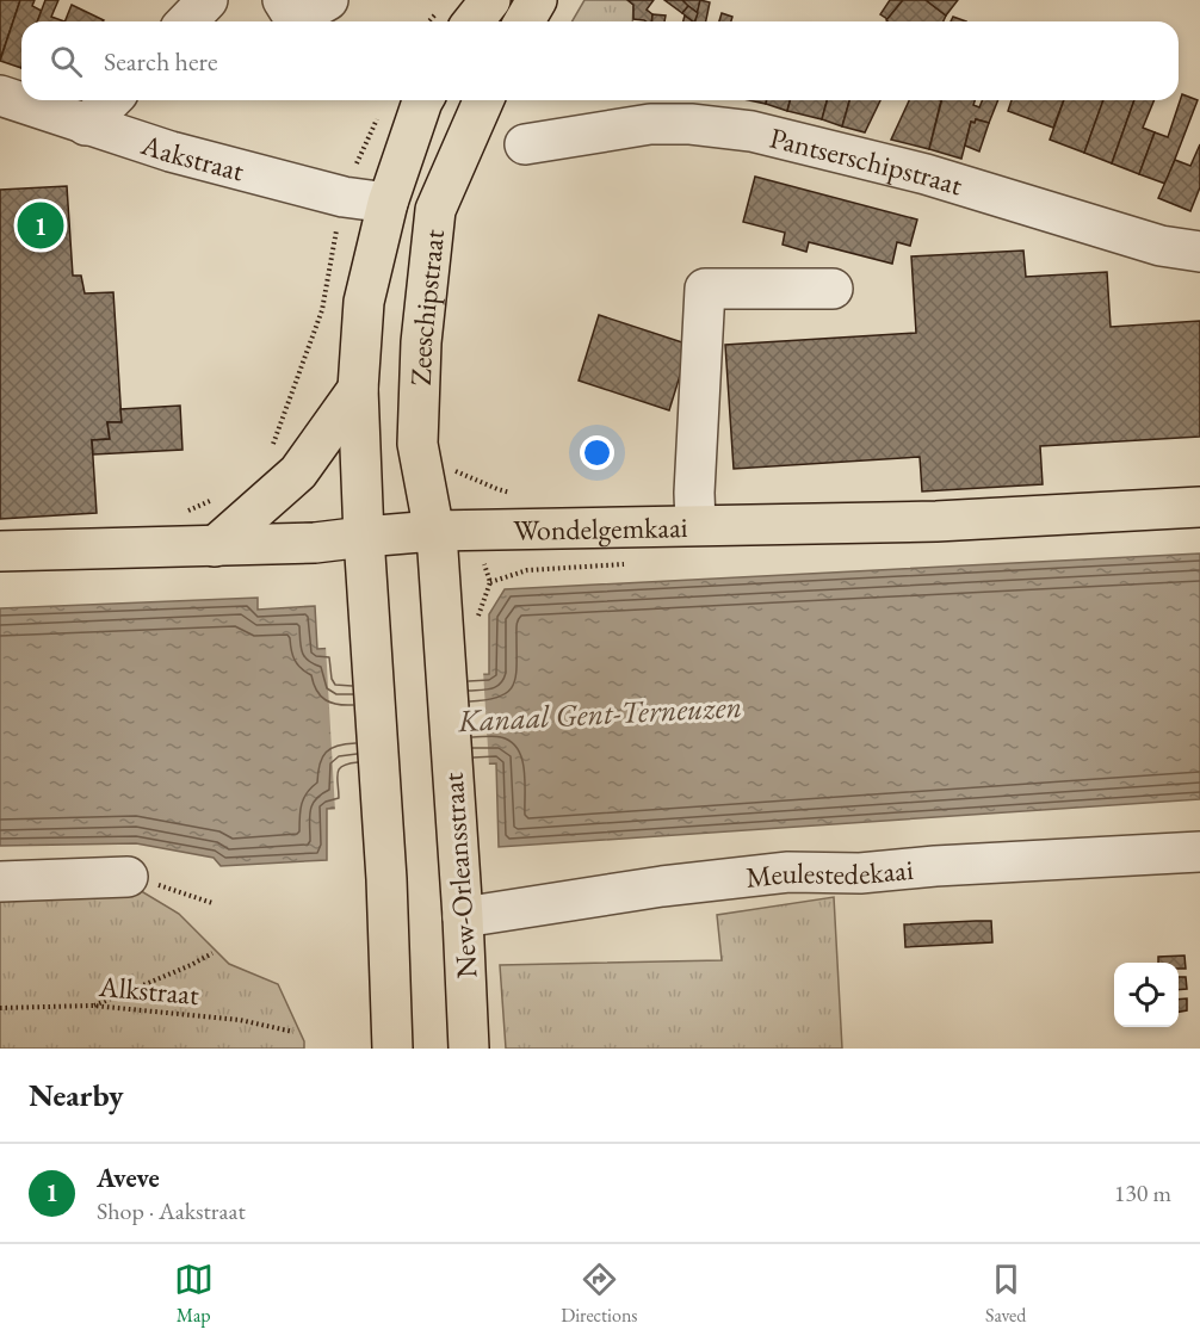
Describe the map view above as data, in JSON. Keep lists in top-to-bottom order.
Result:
{
  "streets": {
    "main road": ["Zeeschipstraat", "Wondelgemkaai", "New-Orleansstraat"],
    "street": ["Aakstraat", "Pantserschipstraat", "Meulestedekaai"],
    "path": ["Alkstraat"]
  },
  "crossings": [
    ["Aakstraat", "Zeeschipstraat"],
    ["Zeeschipstraat", "Wondelgemkaai"],
    ["Zeeschipstraat", "New-Orleansstraat"],
    ["Wondelgemkaai", "New-Orleansstraat"],
    ["Meulestedekaai", "New-Orleansstraat"]
  ],
  "water": ["Kanaal Gent-Terneuzen"],
  "page": {
    "search": "Search here",
    "pins": "1",
    "heading": "Nearby",
    "list": [
      {
        "mark": "1",
        "name": "Aveve",
        "note": "Shop · Aakstraat",
        "value": "130 m"
      }
    ],
    "nav": ["Map", "Directions", "Saved"]
  }
}
